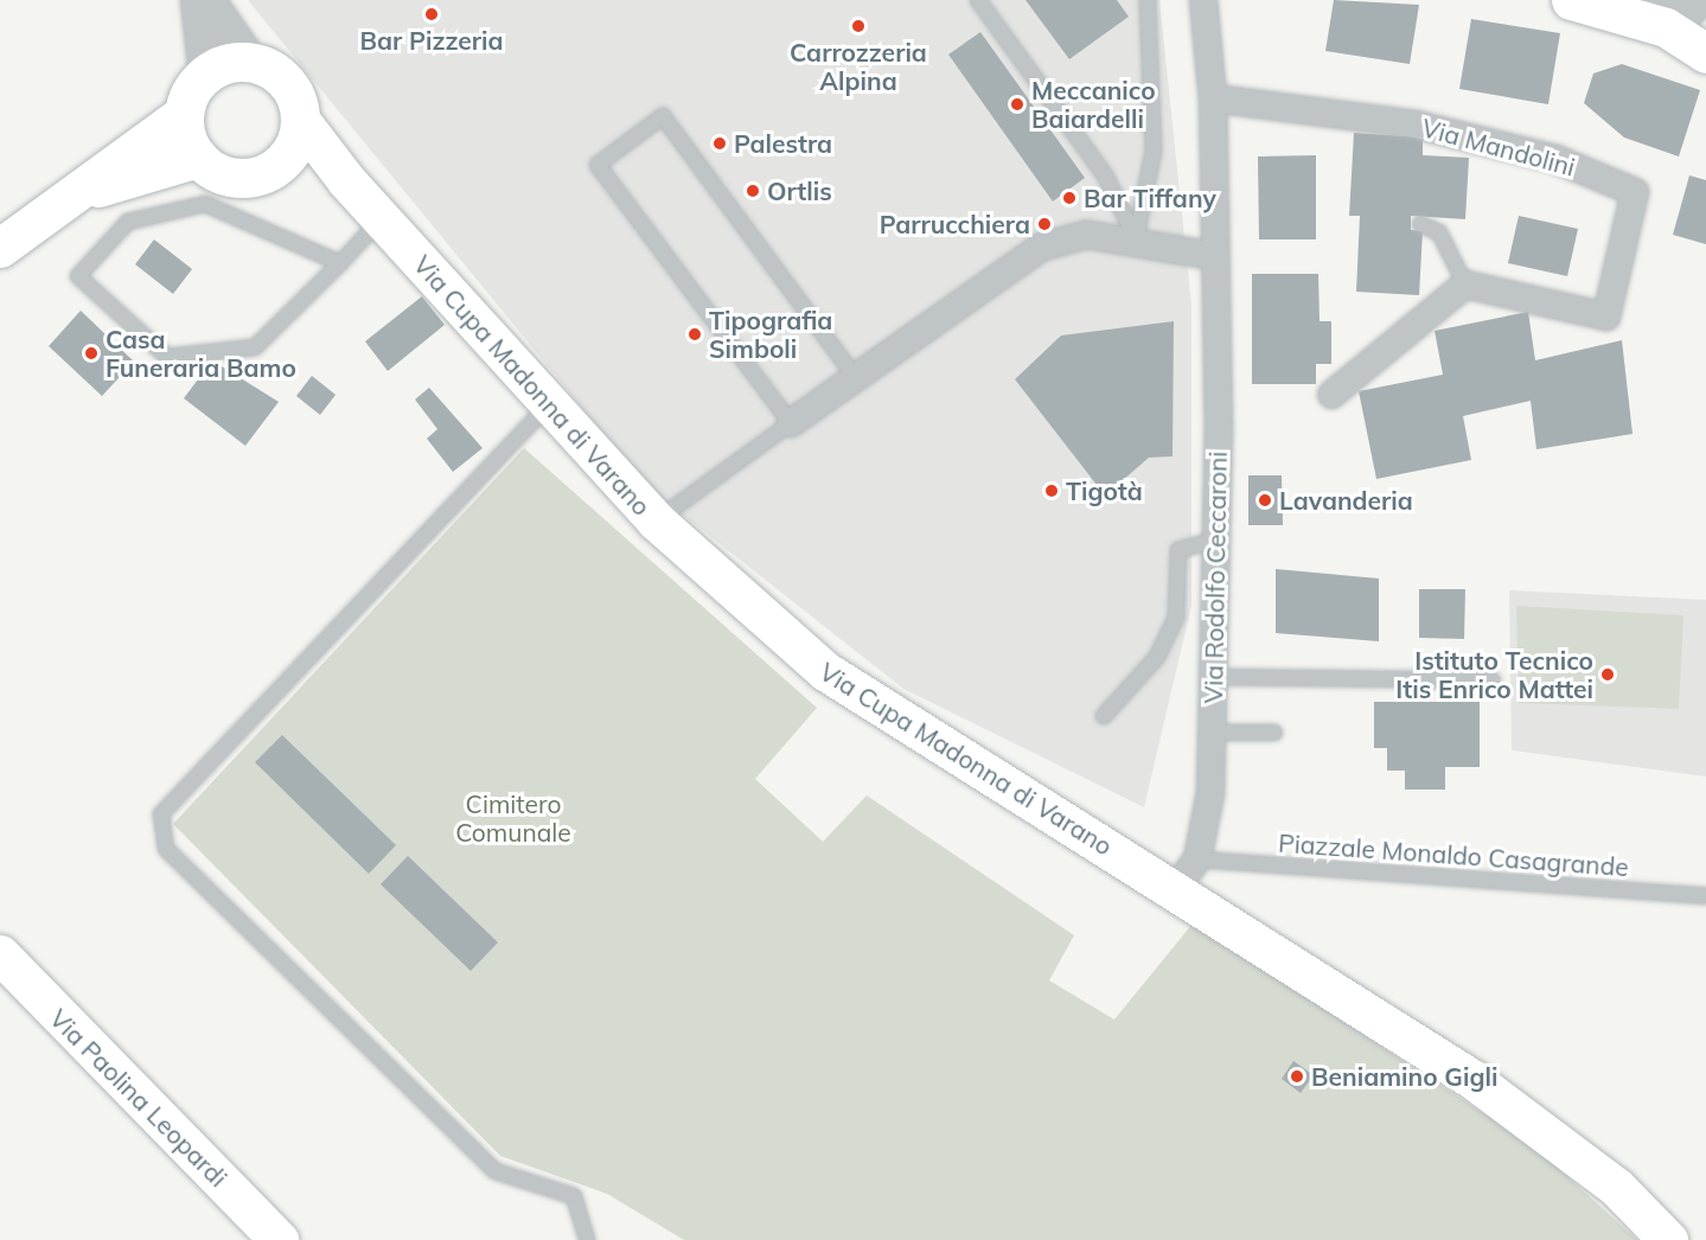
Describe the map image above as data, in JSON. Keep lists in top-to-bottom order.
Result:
{
  "streets": {
    "main road": ["Via Cupa Madonna di Varano", "Via Paolina Leopardi"],
    "street": ["Via Mandolini", "Via Rodolfo Ceccaroni"],
    "lane": ["Piazzale Monaldo Casagrande"]
  },
  "crossings": [
    ["Via Mandolini", "Via Rodolfo Ceccaroni"],
    ["Via Cupa Madonna di Varano", "Via Rodolfo Ceccaroni"],
    ["Via Cupa Madonna di Varano", "Piazzale Monaldo Casagrande"],
    ["Via Rodolfo Ceccaroni", "Piazzale Monaldo Casagrande"]
  ],
  "parks": ["Cimitero Comunale"],
  "places": [
    "Bar Pizzeria",
    "Carrozzeria Alpina",
    "Meccanico Baiardelli",
    "Palestra",
    "Ortlis",
    "Bar Tiffany",
    "Parrucchiera",
    "Tipografia Simboli",
    "Casa Funeraria Bamo",
    "Tigotà",
    "Lavanderia",
    "Istituto Tecnico Itis Enrico Mattei",
    "Beniamino Gigli"
  ]
}
